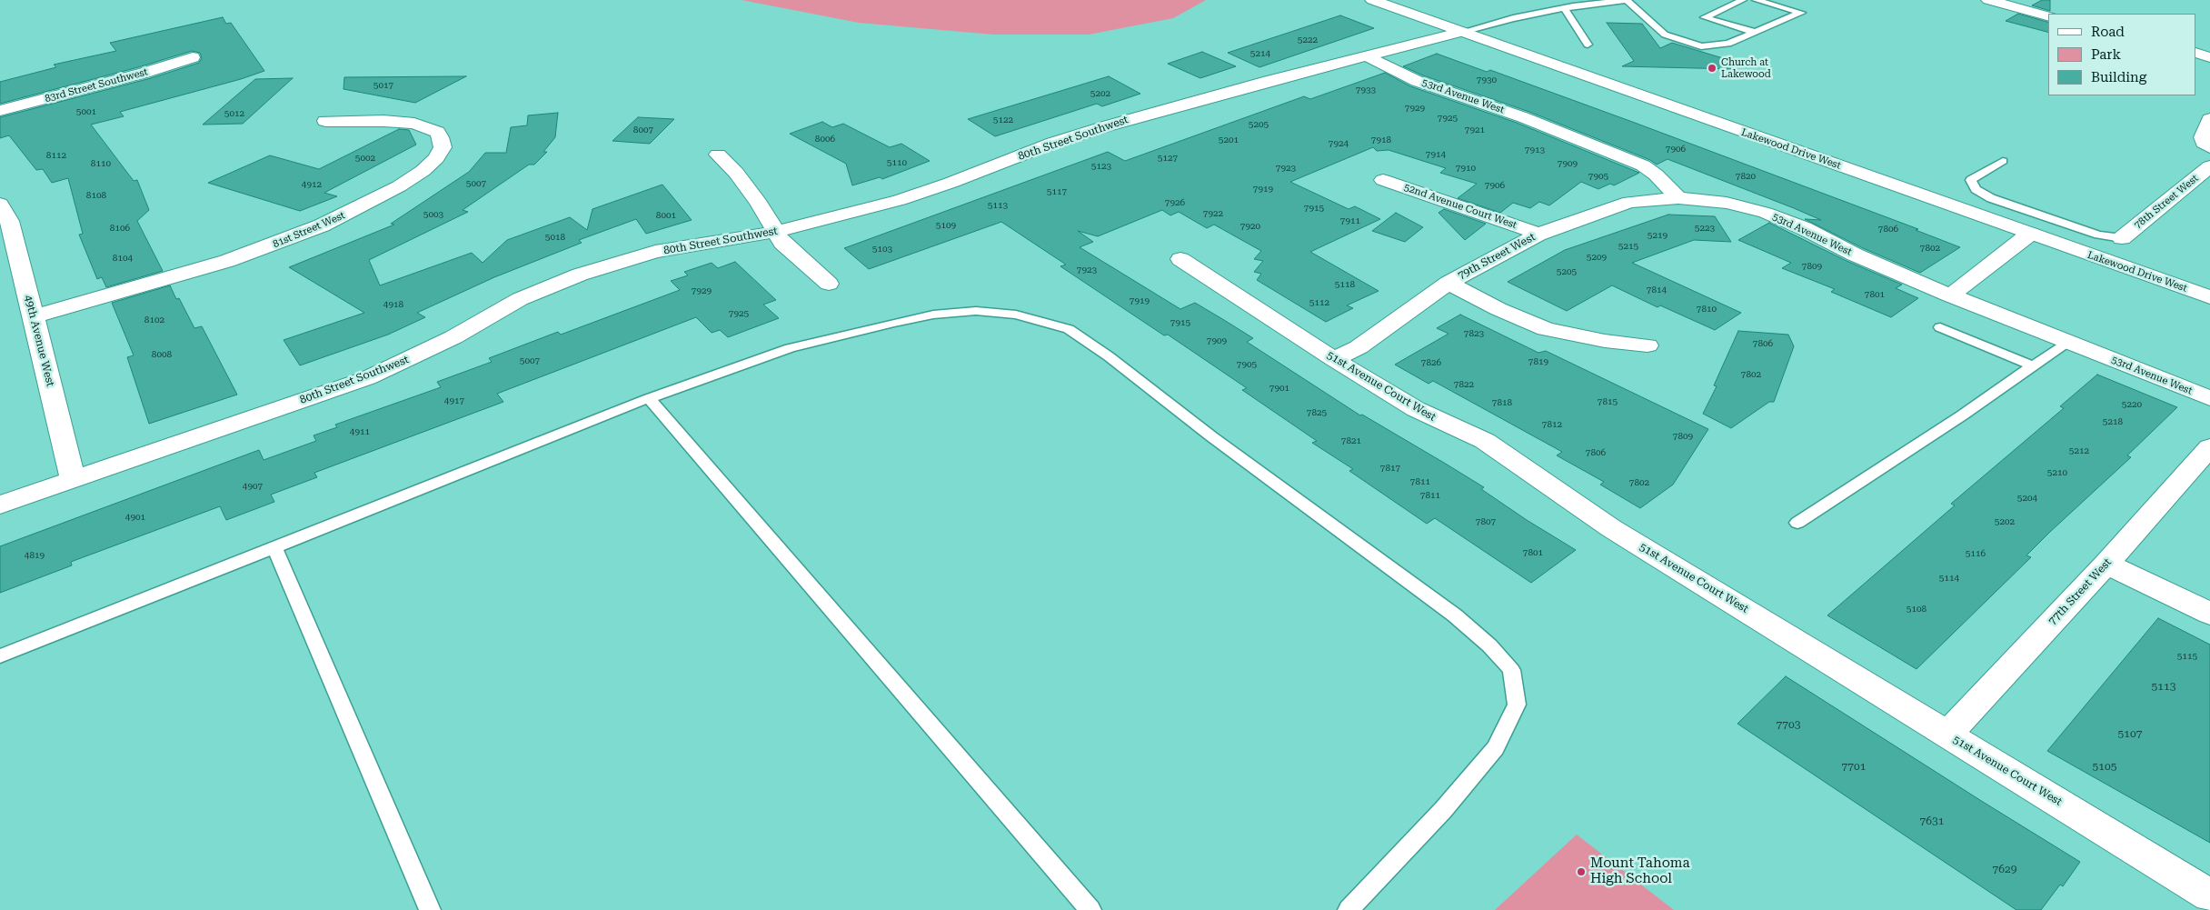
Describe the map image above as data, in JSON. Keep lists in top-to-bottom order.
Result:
{
  "streets": {
    "street": [
      "83rd Street Southwest",
      "53rd Avenue West",
      "80th Street Southwest",
      "Lakewood Drive West",
      "78th Street West",
      "52nd Avenue Court West",
      "81st Street West",
      "79th Street West",
      "49th Avenue West",
      "51st Avenue Court West",
      "77th Street West"
    ]
  },
  "crossings": [
    ["53rd Avenue West", "80th Street Southwest"],
    ["53rd Avenue West", "79th Street West"],
    ["80th Street Southwest", "Lakewood Drive West"],
    ["80th Street Southwest", "49th Avenue West"],
    ["52nd Avenue Court West", "79th Street West"],
    ["81st Street West", "49th Avenue West"],
    ["79th Street West", "51st Avenue Court West"],
    ["51st Avenue Court West", "77th Street West"]
  ],
  "places": ["Church at Lakewood", "Mount Tahoma High School"],
  "house_numbers": [
    "5222",
    "5214",
    "7930",
    "5017",
    "7933",
    "5202",
    "7929",
    "5001",
    "5012",
    "7925",
    "5122",
    "5205",
    "8007",
    "7921",
    "8006",
    "5201",
    "7918",
    "7924",
    "7906",
    "7913",
    "7914",
    "8112",
    "5002",
    "5127",
    "5110",
    "8110",
    "7909",
    "5123",
    "7923",
    "7910",
    "7905",
    "7820",
    "5007",
    "4912",
    "7906",
    "7919",
    "5117",
    "8108",
    "7926",
    "5113",
    "7915",
    "7922",
    "5003",
    "8001",
    "7911",
    "5109",
    "7920",
    "8106",
    "5223",
    "7806",
    "5219",
    "5018",
    "5215",
    "7802",
    "5103",
    "5209",
    "8104",
    "7809",
    "7923",
    "5205",
    "5118",
    "7814",
    "7929",
    "7801",
    "7919",
    "5112",
    "4918",
    "7810",
    "7925",
    "8102",
    "7915",
    "7823",
    "7909",
    "7806",
    "8008",
    "5007",
    "7819",
    "7826",
    "7905",
    "7802",
    "7822",
    "7901",
    "4917",
    "7815",
    "7818",
    "5220",
    "7825",
    "5218",
    "7812",
    "4911",
    "7809",
    "7821",
    "5212",
    "7806",
    "7817",
    "5210",
    "7811",
    "7802",
    "4907",
    "7811",
    "5204",
    "4901",
    "7807",
    "5202",
    "7801",
    "5116",
    "4819",
    "5114",
    "5108",
    "5115",
    "5113",
    "7703",
    "5107",
    "7701",
    "5105",
    "7631",
    "7629"
  ],
  "legend": ["Road", "Park", "Building"]
}
